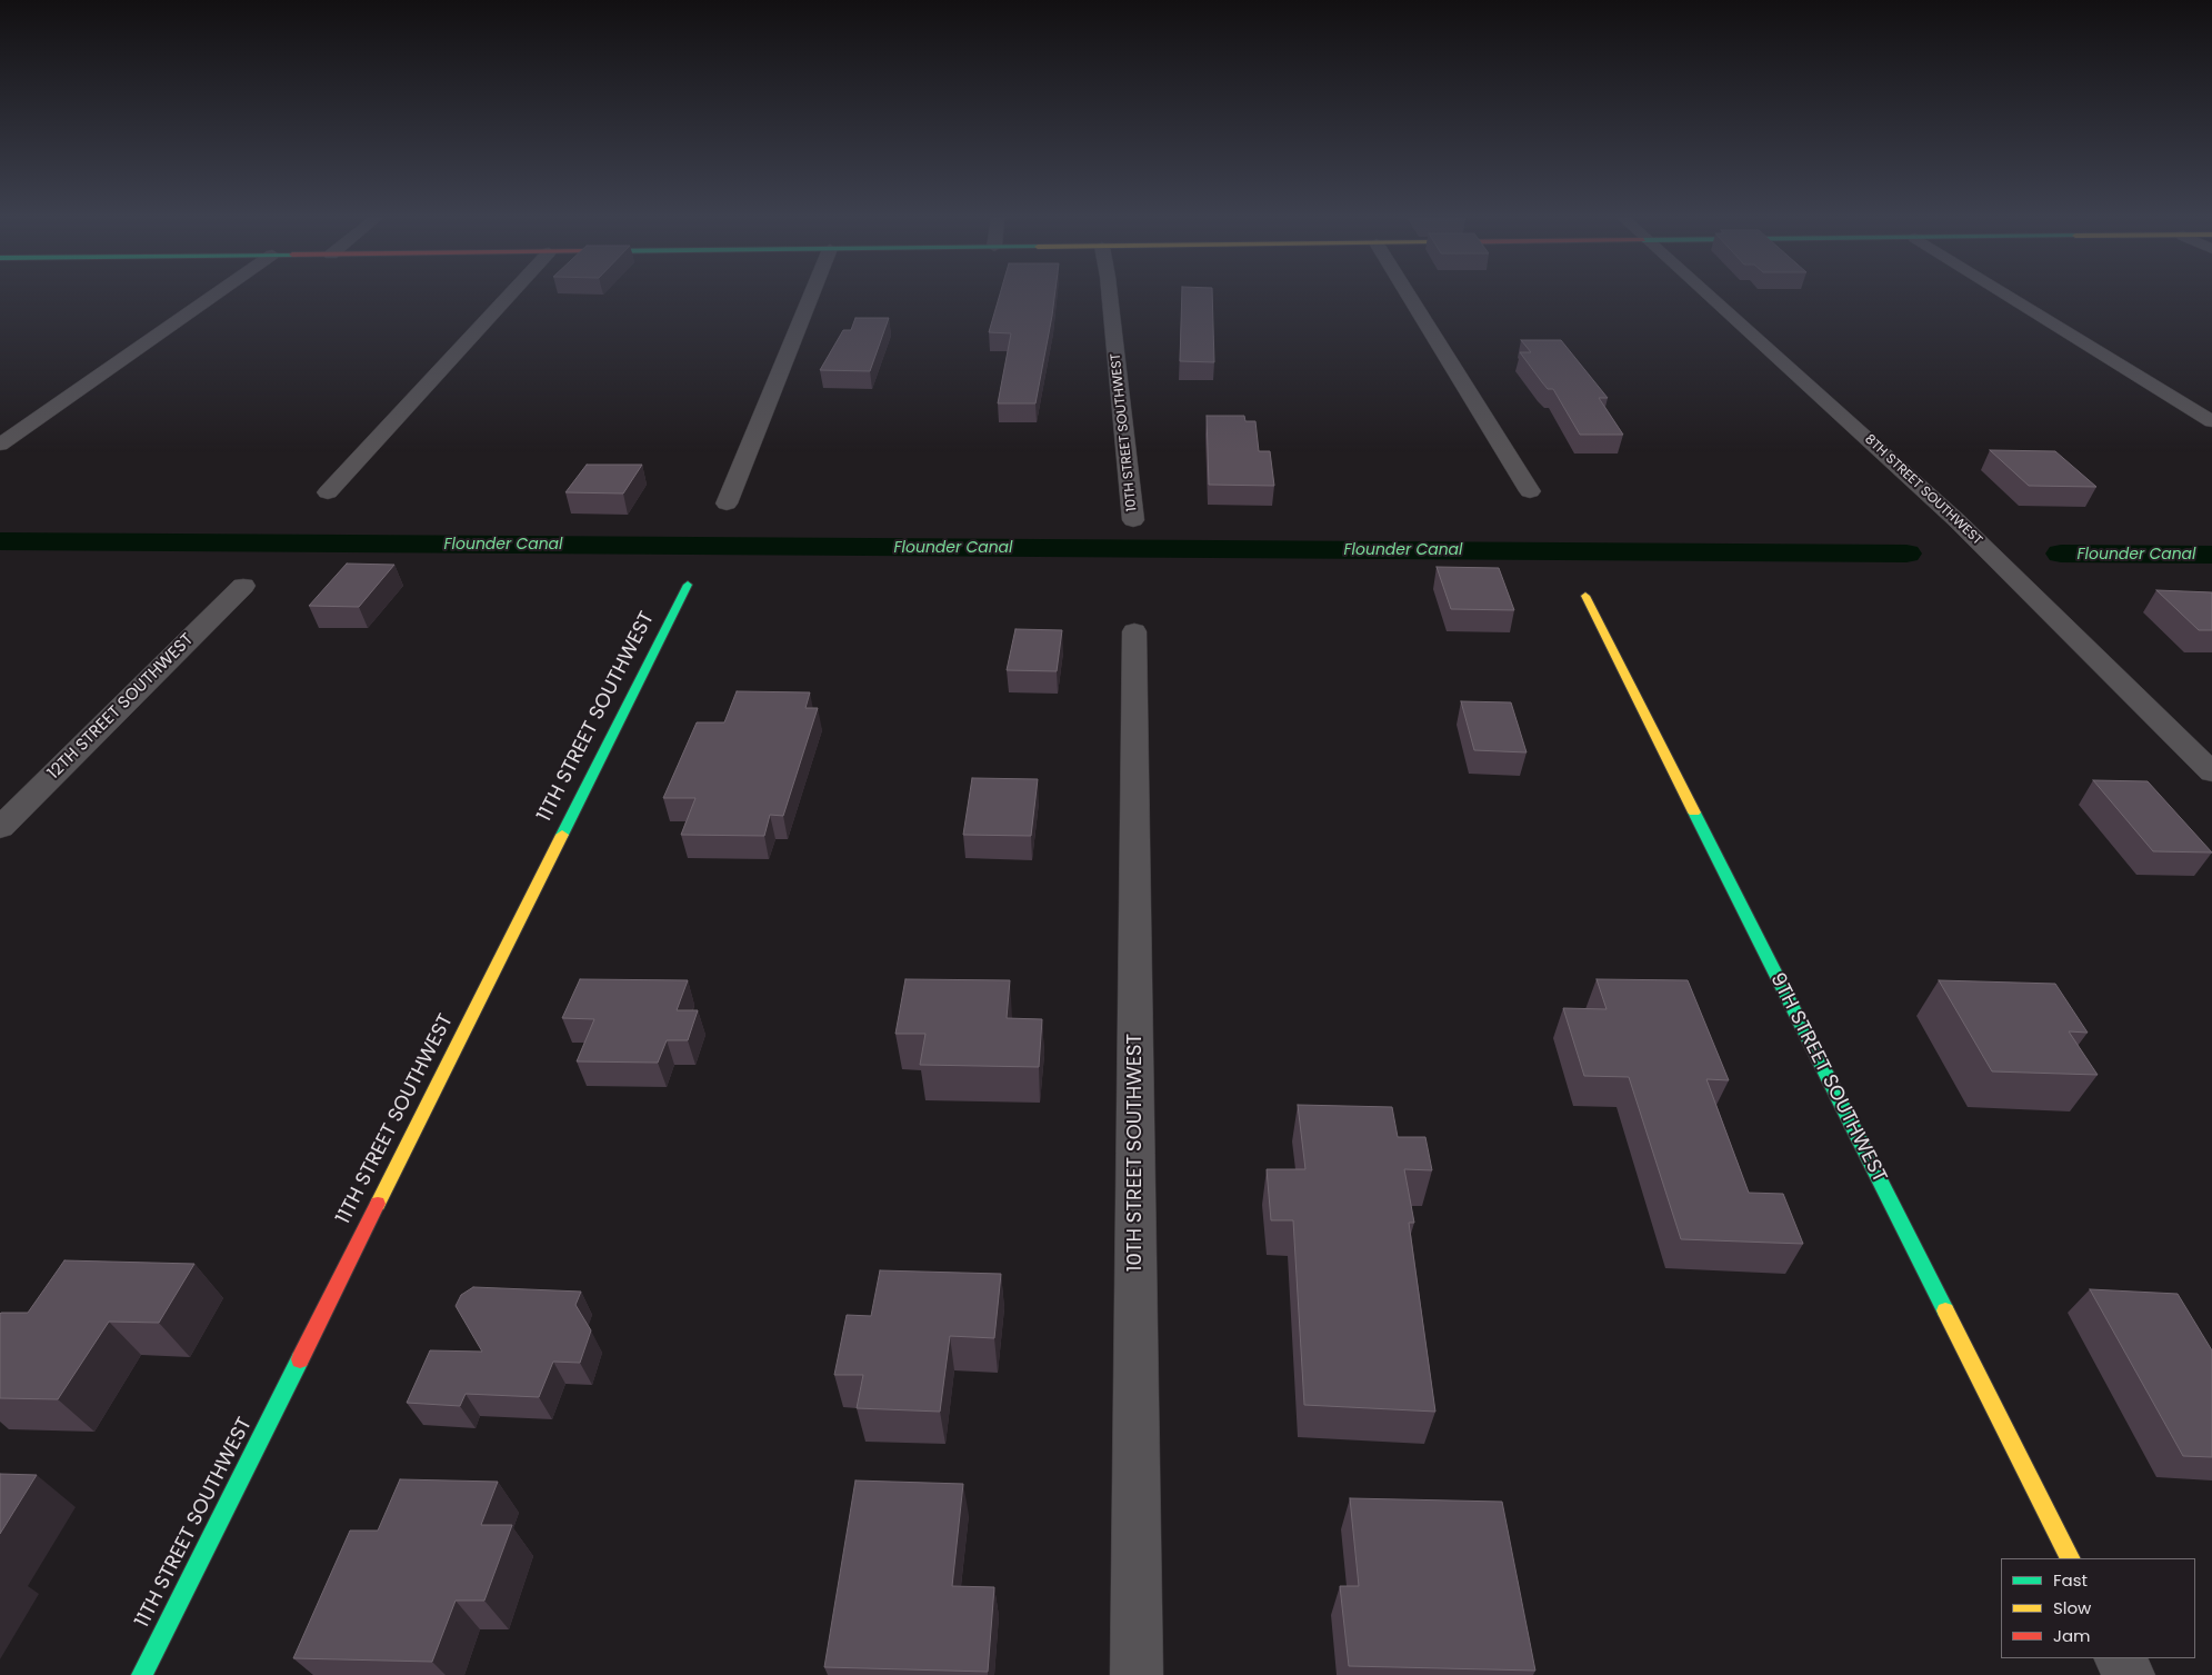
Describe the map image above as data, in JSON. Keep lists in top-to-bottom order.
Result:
{
  "streets": {
    "street": [
      "10TH STREET SOUTHWEST",
      "8TH STREET SOUTHWEST",
      "12TH STREET SOUTHWEST",
      "11TH STREET SOUTHWEST",
      "9TH STREET SOUTHWEST"
    ]
  },
  "water": ["Flounder Canal"],
  "legend": ["Fast", "Slow", "Jam"]
}
